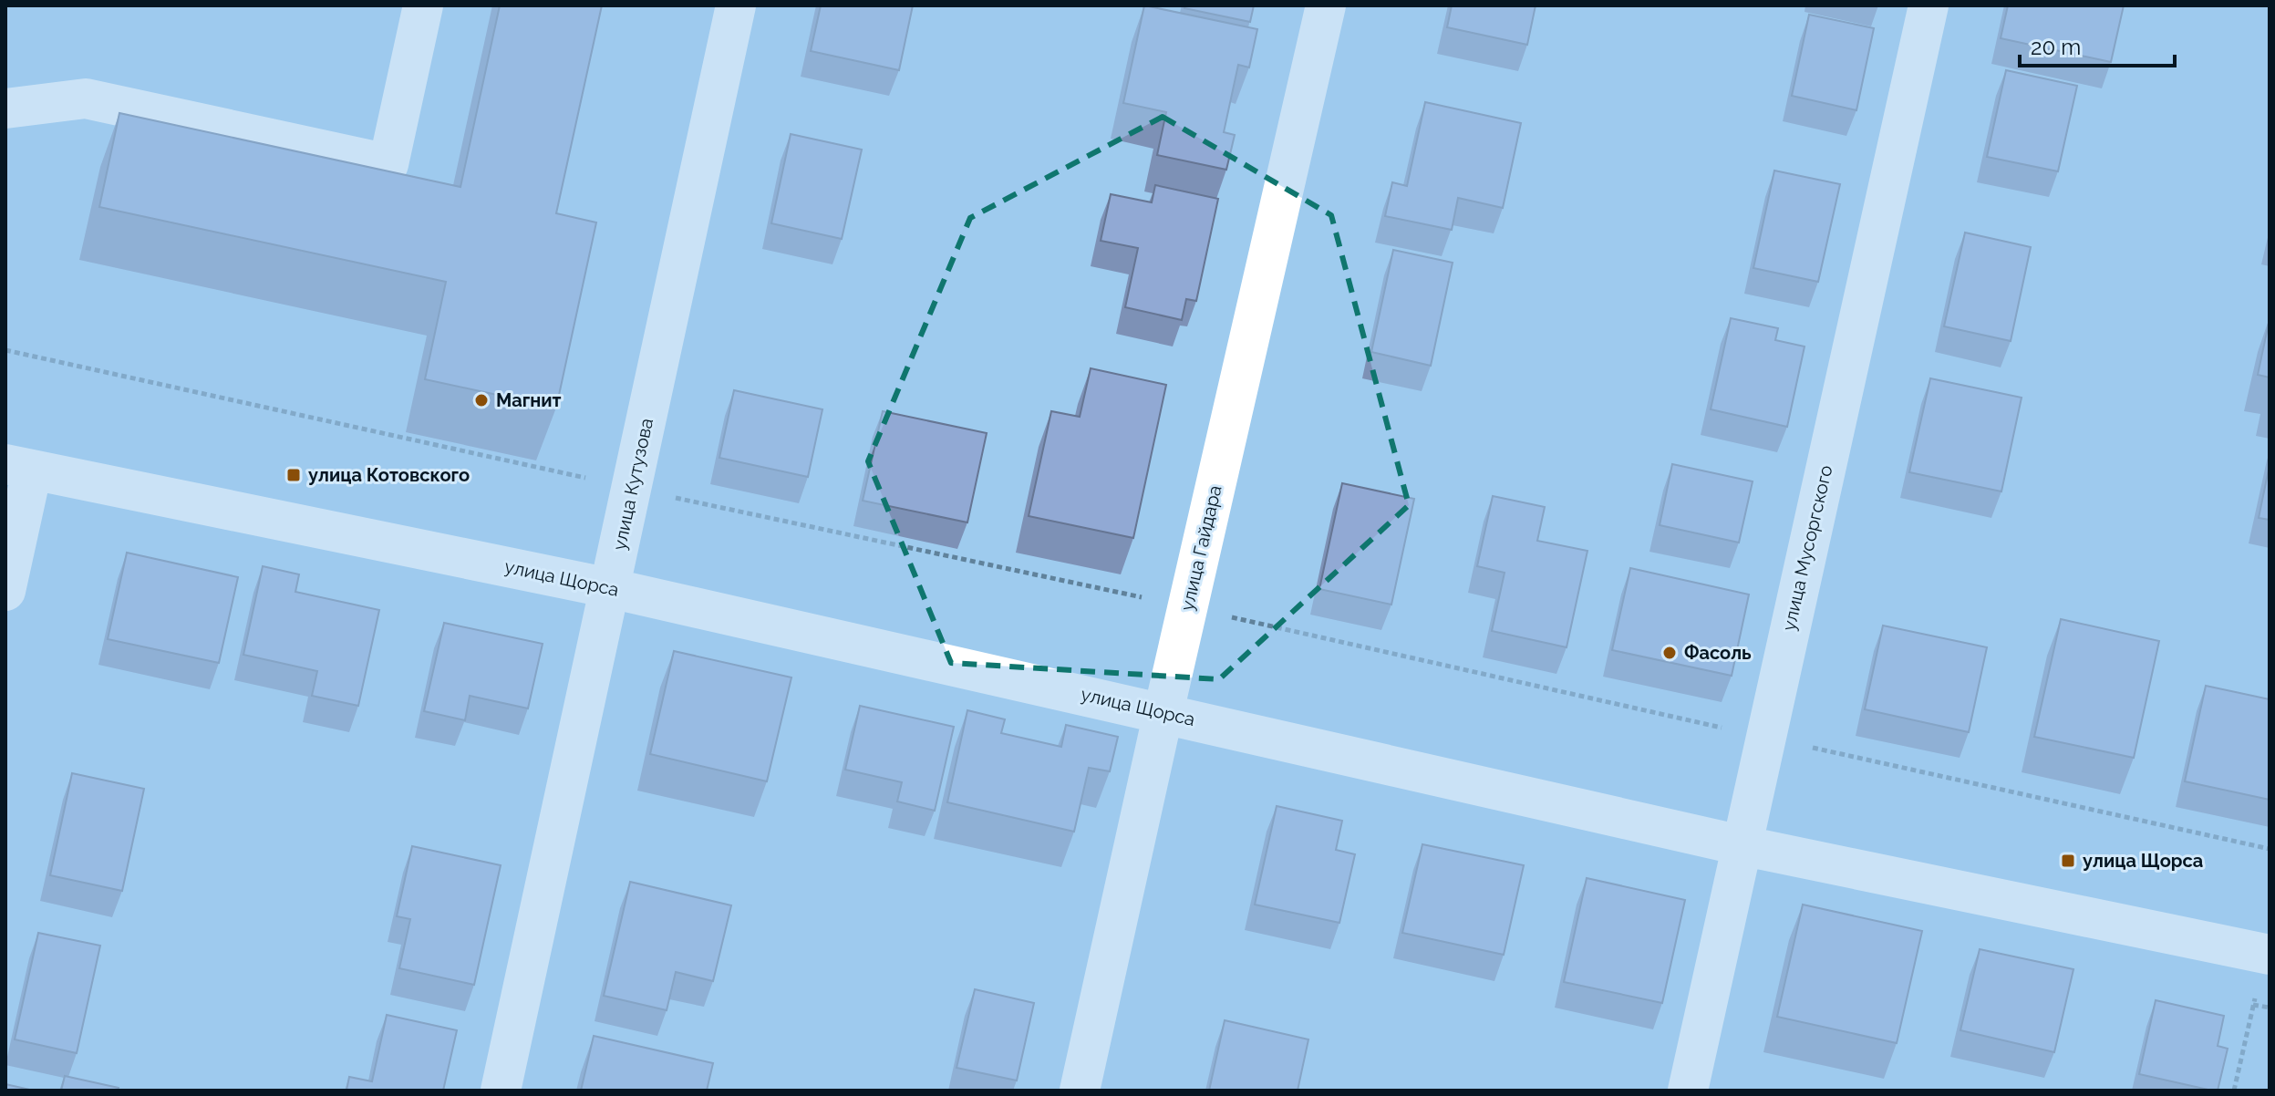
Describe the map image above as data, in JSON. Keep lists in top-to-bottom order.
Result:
{
  "streets": {
    "street": [
      "улица Кутузова",
      "улица Гайдара",
      "улица Мусоргского",
      "улица Щорса"
    ]
  },
  "crossings": [
    ["улица Кутузова", "улица Щорса"],
    ["улица Гайдара", "улица Щорса"],
    ["улица Мусоргского", "улица Щорса"]
  ],
  "places": {
    "other": ["Магнит", "Фасоль"],
    "transit": ["улица Котовского", "улица Щорса"]
  },
  "scale_bar": "20 m"
}
